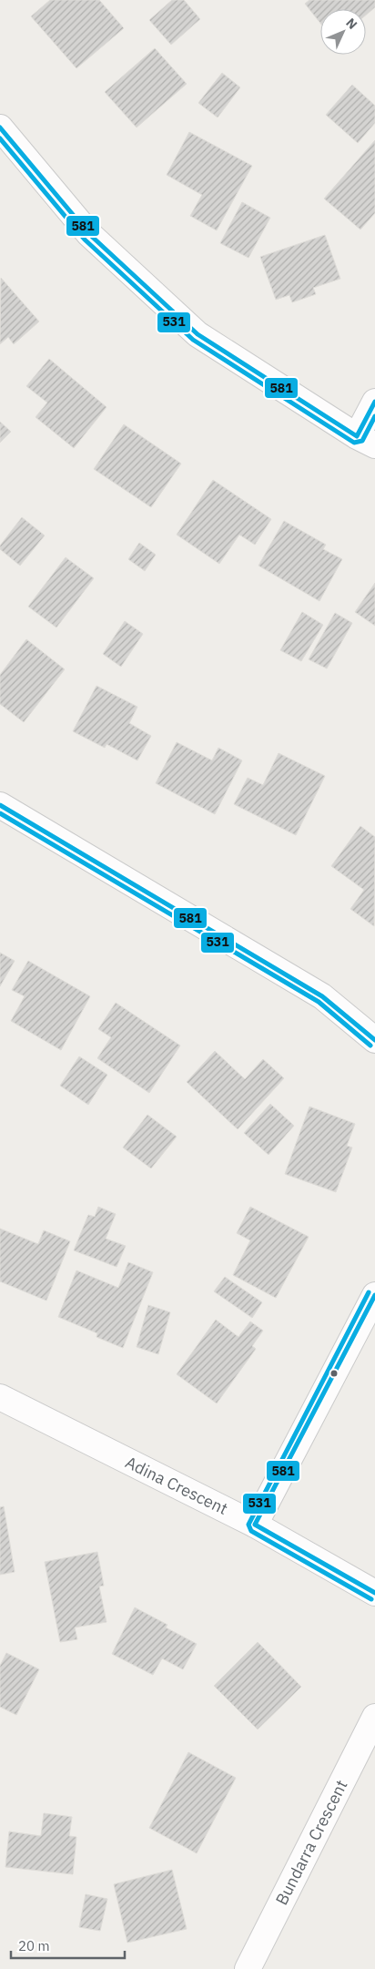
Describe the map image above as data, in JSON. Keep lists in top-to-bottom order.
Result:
{
  "streets": {
    "street": ["Adina Crescent", "Bundarra Crescent"]
  },
  "lines": ["transit line 581", "transit line 531"],
  "scale_bar": "20 m",
  "north": "top right"
}
